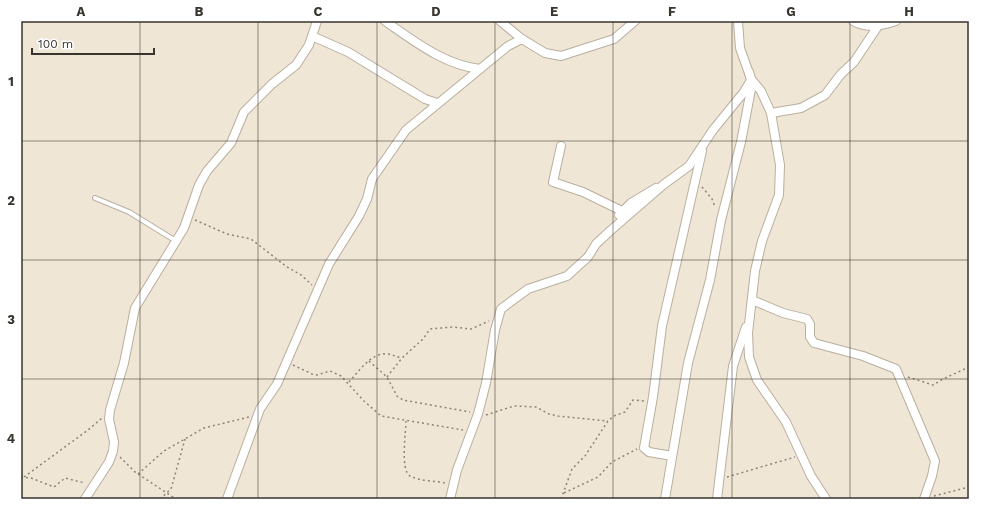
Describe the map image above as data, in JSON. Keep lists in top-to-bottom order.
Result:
{
  "scale_bar": "100 m",
  "grid": {
    "columns": [
      "A",
      "B",
      "C",
      "D",
      "E",
      "F",
      "G",
      "H"
    ],
    "rows": [
      "1",
      "2",
      "3",
      "4"
    ]
  }
}
